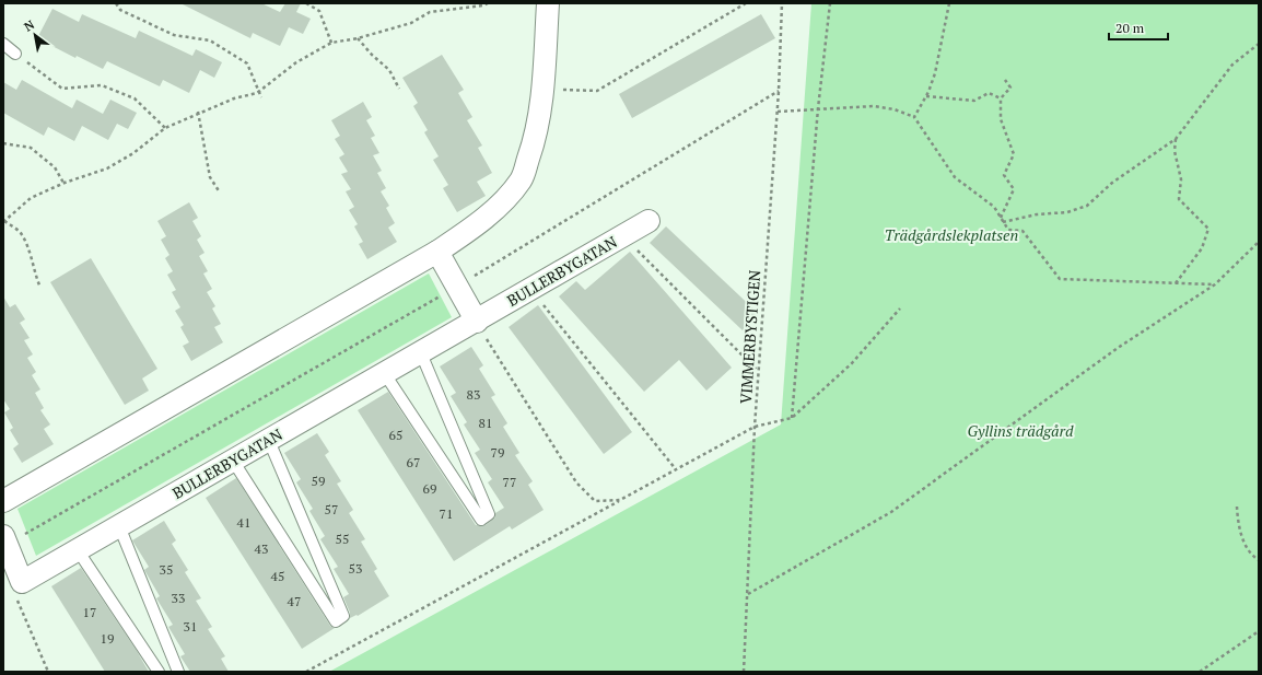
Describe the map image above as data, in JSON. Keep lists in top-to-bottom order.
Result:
{
  "streets": {
    "street": ["BULLERBYGATAN"],
    "path": ["VIMMERBYSTIGEN"]
  },
  "parks": ["Trädgårdslekplatsen", "Gyllins trädgård"],
  "house_numbers": [
    "83",
    "81",
    "65",
    "79",
    "67",
    "59",
    "77",
    "69",
    "57",
    "71",
    "41",
    "55",
    "43",
    "53",
    "35",
    "45",
    "33",
    "47",
    "17",
    "31",
    "19"
  ],
  "scale_bar": "20 m",
  "north": "top left"
}
